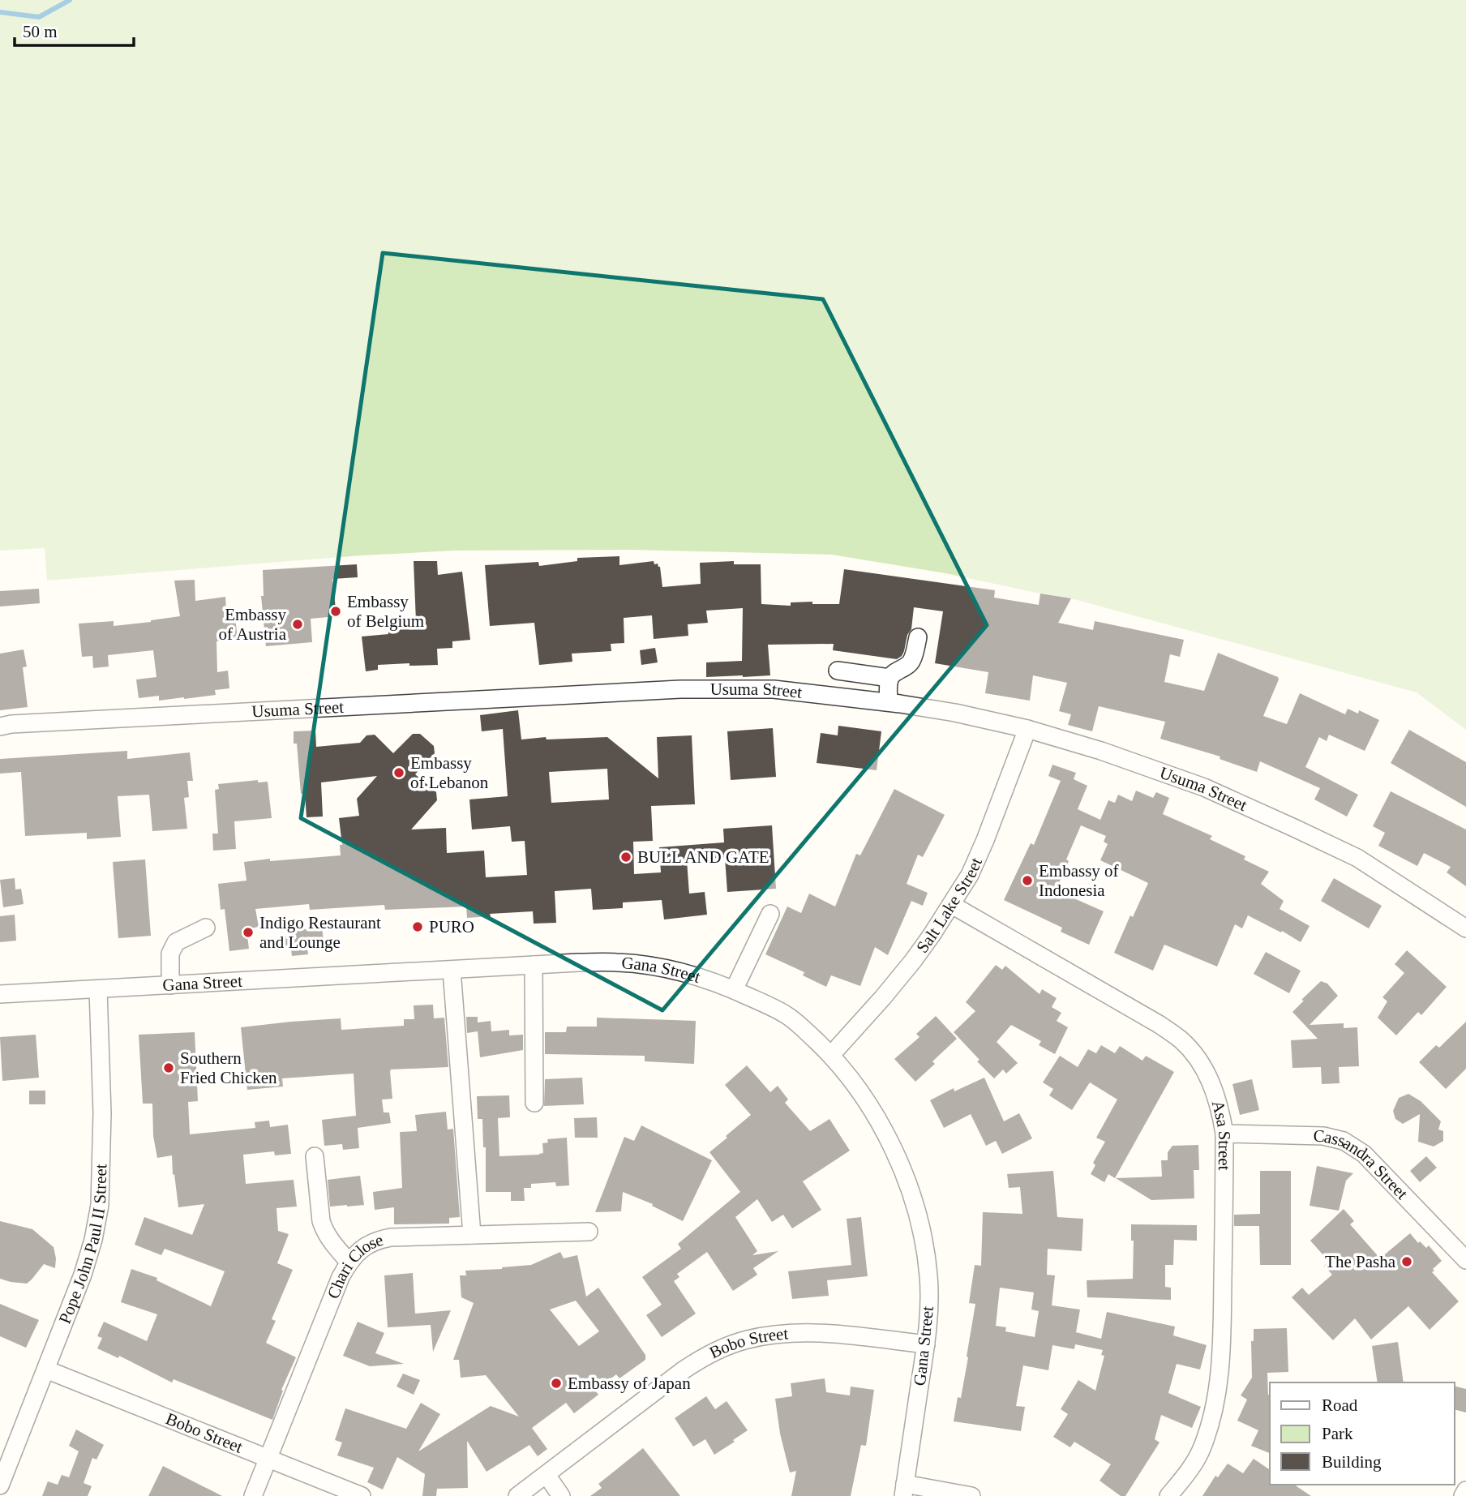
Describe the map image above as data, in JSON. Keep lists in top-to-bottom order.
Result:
{
  "streets": {
    "street": [
      "Usuma Street",
      "Salt Lake Street",
      "Gana Street",
      "Asa Street",
      "Cassandra Street",
      "Pope John Paul II Street",
      "Chari Close",
      "Bobo Street"
    ]
  },
  "crossings": [
    ["Usuma Street", "Salt Lake Street"],
    ["Salt Lake Street", "Gana Street"],
    ["Salt Lake Street", "Asa Street"],
    ["Gana Street", "Pope John Paul II Street"],
    ["Gana Street", "Bobo Street"],
    ["Asa Street", "Cassandra Street"],
    ["Pope John Paul II Street", "Bobo Street"],
    ["Chari Close", "Bobo Street"]
  ],
  "places": [
    "Embassy of Belgium",
    "Embassy of Austria",
    "Embassy of Lebanon",
    "BULL AND GATE",
    "Embassy of Indonesia",
    "PURO",
    "Indigo Restaurant and Lounge",
    "Southern Fried Chicken",
    "The Pasha",
    "Embassy of Japan"
  ],
  "legend": ["Road", "Park", "Building"],
  "scale_bar": "50 m"
}
